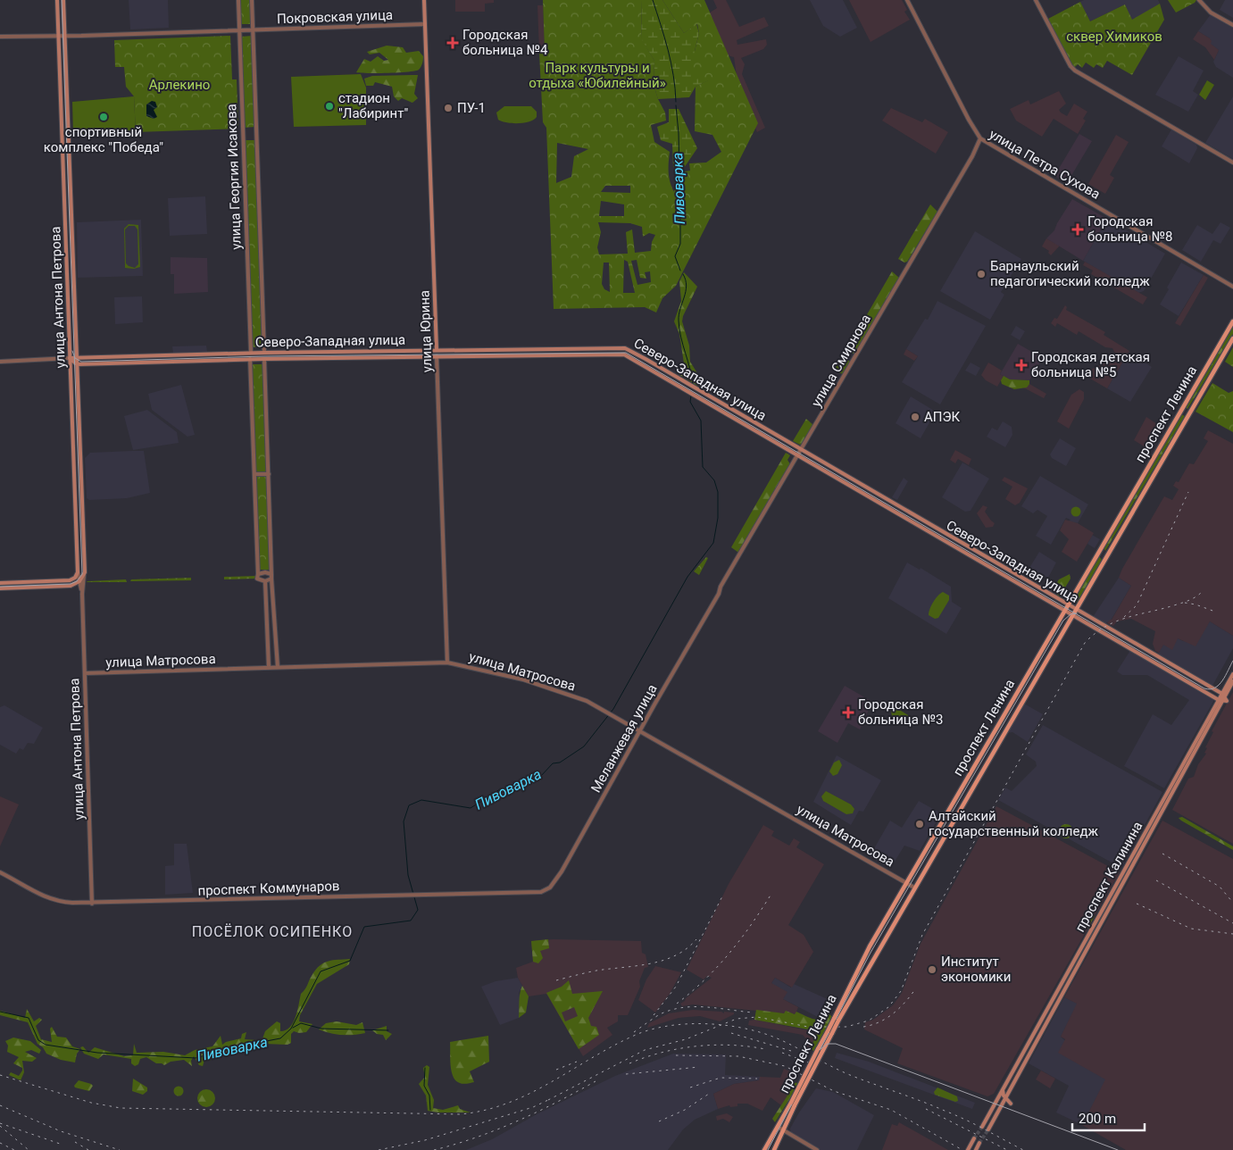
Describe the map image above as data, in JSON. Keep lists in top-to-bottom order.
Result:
{
  "streets": {
    "main road": [
      "улица Антона Петрова",
      "улица Юрина",
      "Северо-Западная улица",
      "проспект Ленина",
      "проспект Калинина"
    ],
    "street": [
      "Покровская улица",
      "улица Петра Сухова",
      "улица Георгия Исакова",
      "улица Смирнова",
      "улица Матросова",
      "Меланжевая улица",
      "проспект Коммунаров"
    ]
  },
  "crossings": [
    ["Покровская улица", "улица Георгия Исакова"],
    ["Покровская улица", "улица Антона Петрова"],
    ["Покровская улица", "улица Юрина"],
    ["улица Петра Сухова", "улица Смирнова"],
    ["улица Георгия Исакова", "Северо-Западная улица"],
    ["улица Антона Петрова", "Северо-Западная улица"],
    ["улица Антона Петрова", "улица Матросова"],
    ["улица Антона Петрова", "проспект Коммунаров"],
    ["улица Юрина", "Северо-Западная улица"],
    ["улица Юрина", "улица Матросова"],
    ["Северо-Западная улица", "улица Смирнова"],
    ["Северо-Западная улица", "проспект Ленина"],
    ["Северо-Западная улица", "проспект Калинина"],
    ["улица Смирнова", "Меланжевая улица"],
    ["проспект Ленина", "улица Матросова"],
    ["улица Матросова", "Меланжевая улица"],
    ["Меланжевая улица", "проспект Коммунаров"]
  ],
  "districts": ["ПОСЁЛОК ОСИПЕНКО"],
  "water": ["Пивоварка"],
  "parks": ["сквер Химиков", "Парк культуры и отдыха «Юбилейный»", "Арлекино"],
  "places": {
    "health": [
      "Городская больница №4",
      "Городская больница №8",
      "Городская детская больница №5",
      "Городская больница №3"
    ],
    "other": [
      "стадион \"Лабиринт\"",
      "ПУ-1",
      "спортивный комплекс \"Победа\"",
      "Барнаульский педагогический колледж",
      "АПЭК",
      "Алтайский государственный колледж",
      "Институт экономики"
    ]
  },
  "scale_bar": "200 m"
}
